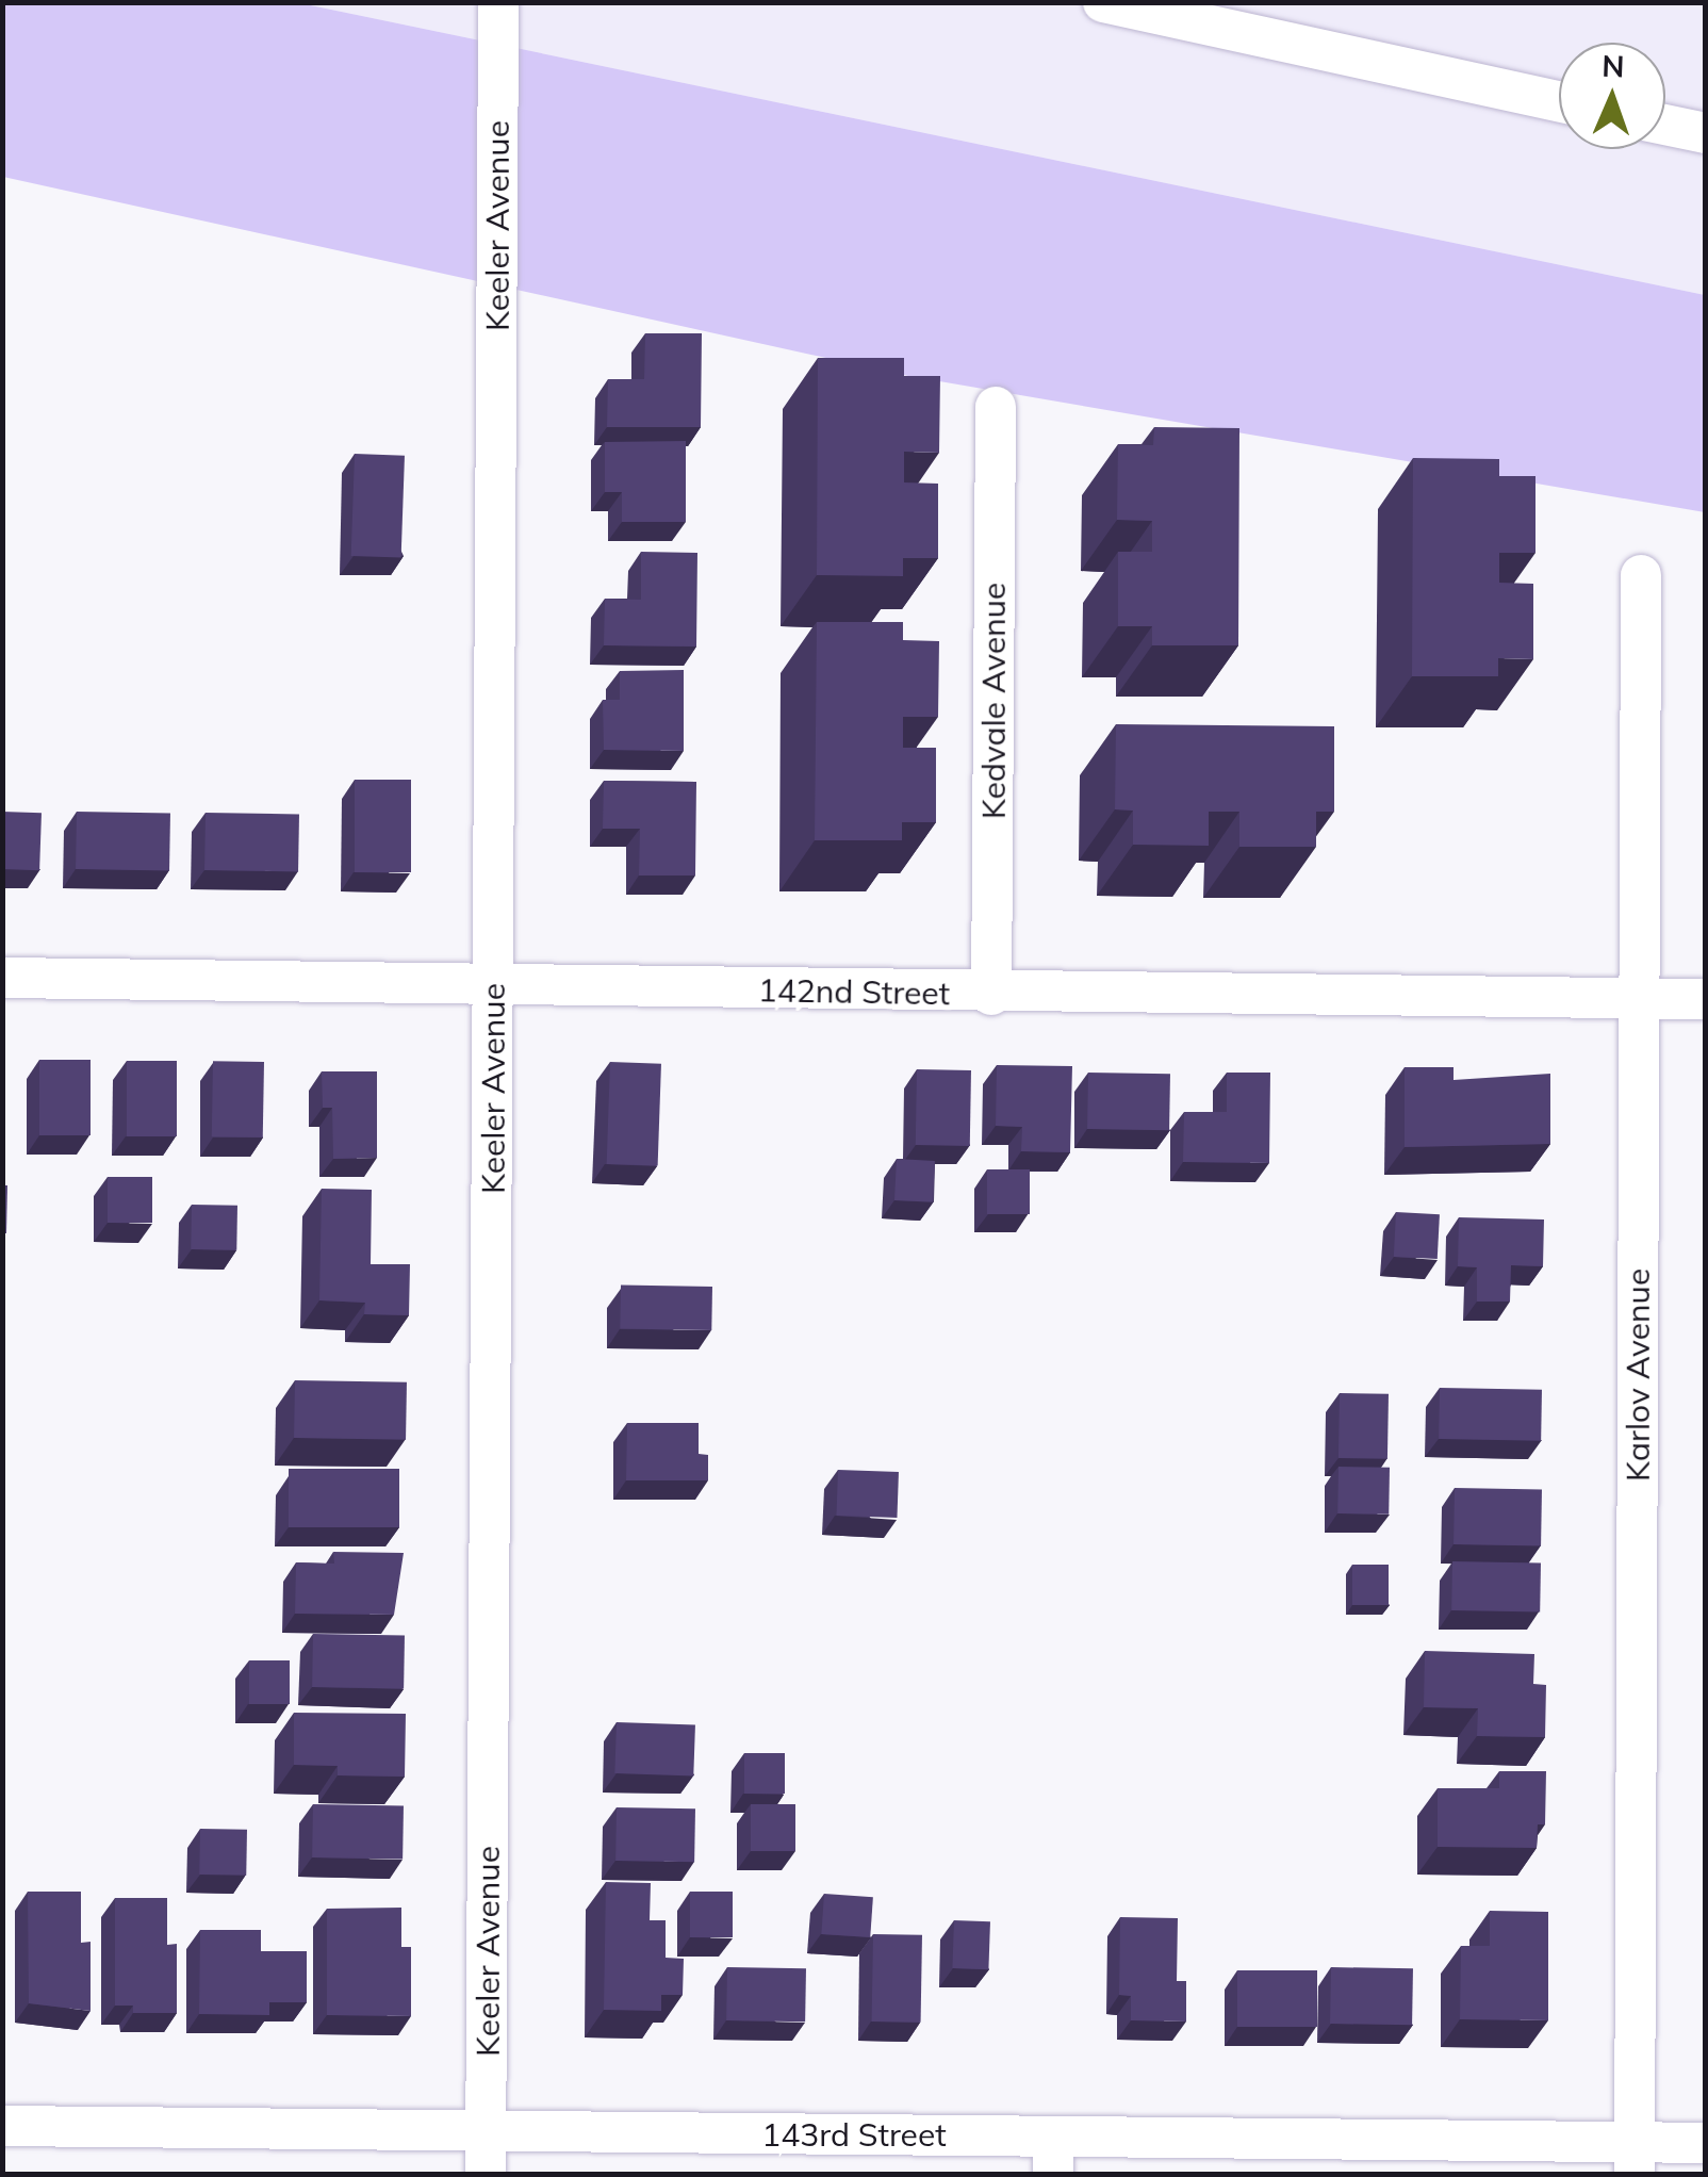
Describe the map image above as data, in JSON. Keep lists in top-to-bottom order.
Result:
{
  "streets": {
    "street": [
      "Keeler Avenue",
      "Kedvale Avenue",
      "142nd Street",
      "Karlov Avenue",
      "143rd Street"
    ]
  },
  "crossings": [
    ["Keeler Avenue", "142nd Street"],
    ["Keeler Avenue", "143rd Street"],
    ["Kedvale Avenue", "142nd Street"],
    ["142nd Street", "Karlov Avenue"],
    ["Karlov Avenue", "143rd Street"]
  ],
  "north": "top"
}
